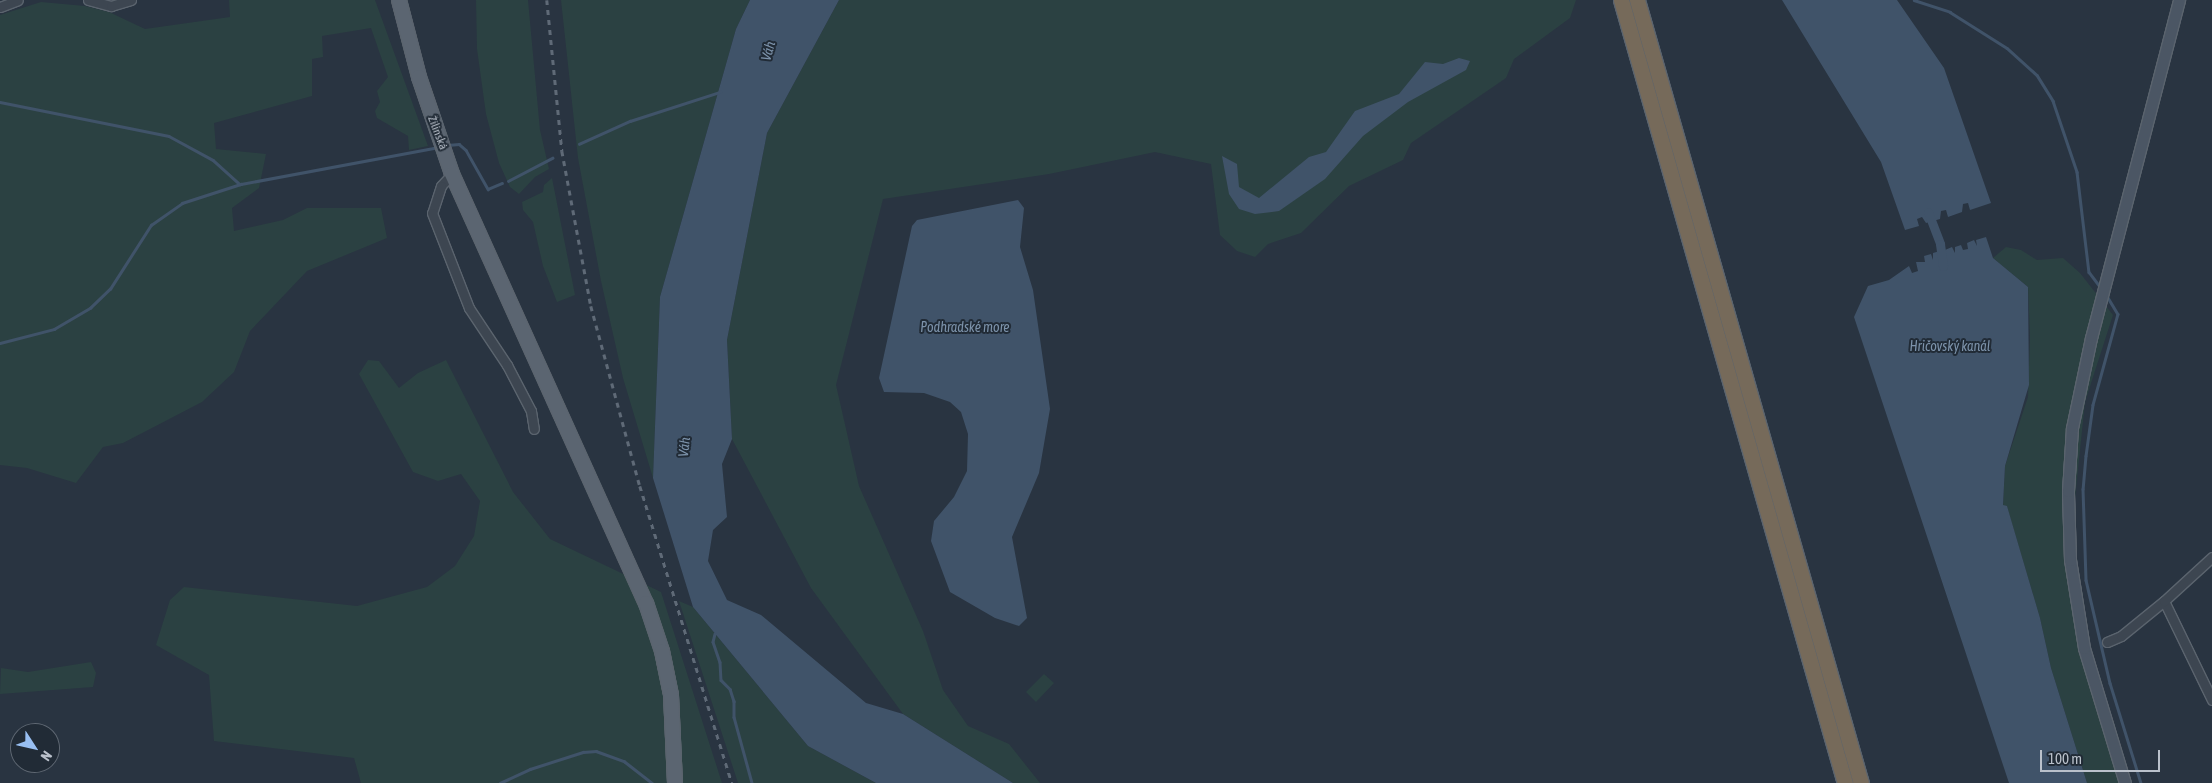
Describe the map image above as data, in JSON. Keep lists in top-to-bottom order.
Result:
{
  "streets": {
    "main road": ["Žilinská"]
  },
  "water": ["Váh", "Podhradské more", "Hričovský kanál"],
  "scale_bar": "100 m",
  "north": "bottom right"
}
